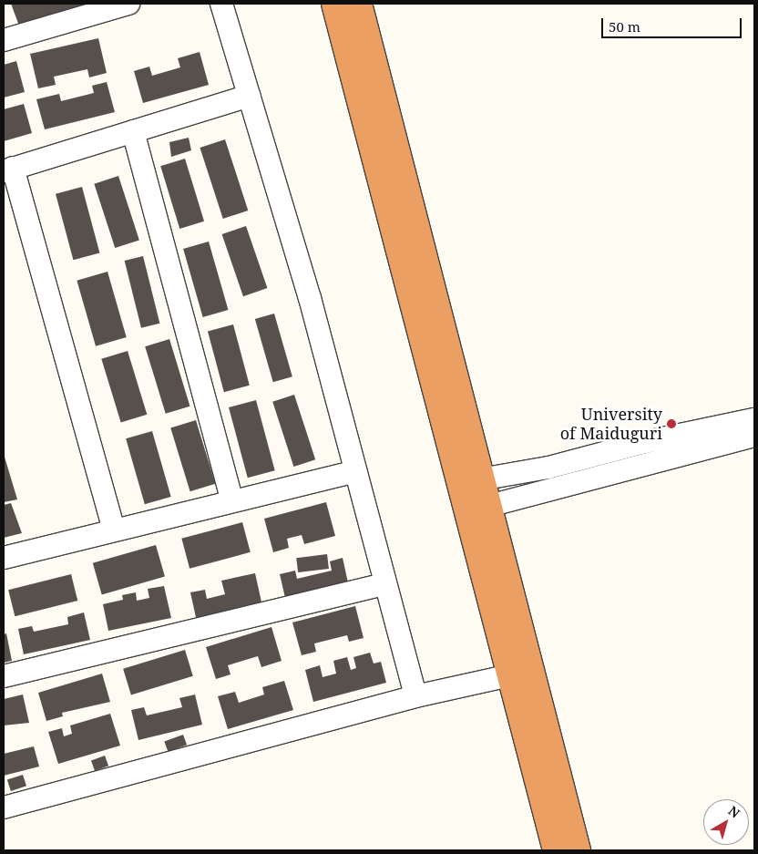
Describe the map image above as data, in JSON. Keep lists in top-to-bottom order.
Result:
{
  "places": ["University of Maiduguri"],
  "scale_bar": "50 m",
  "north": "top right"
}
